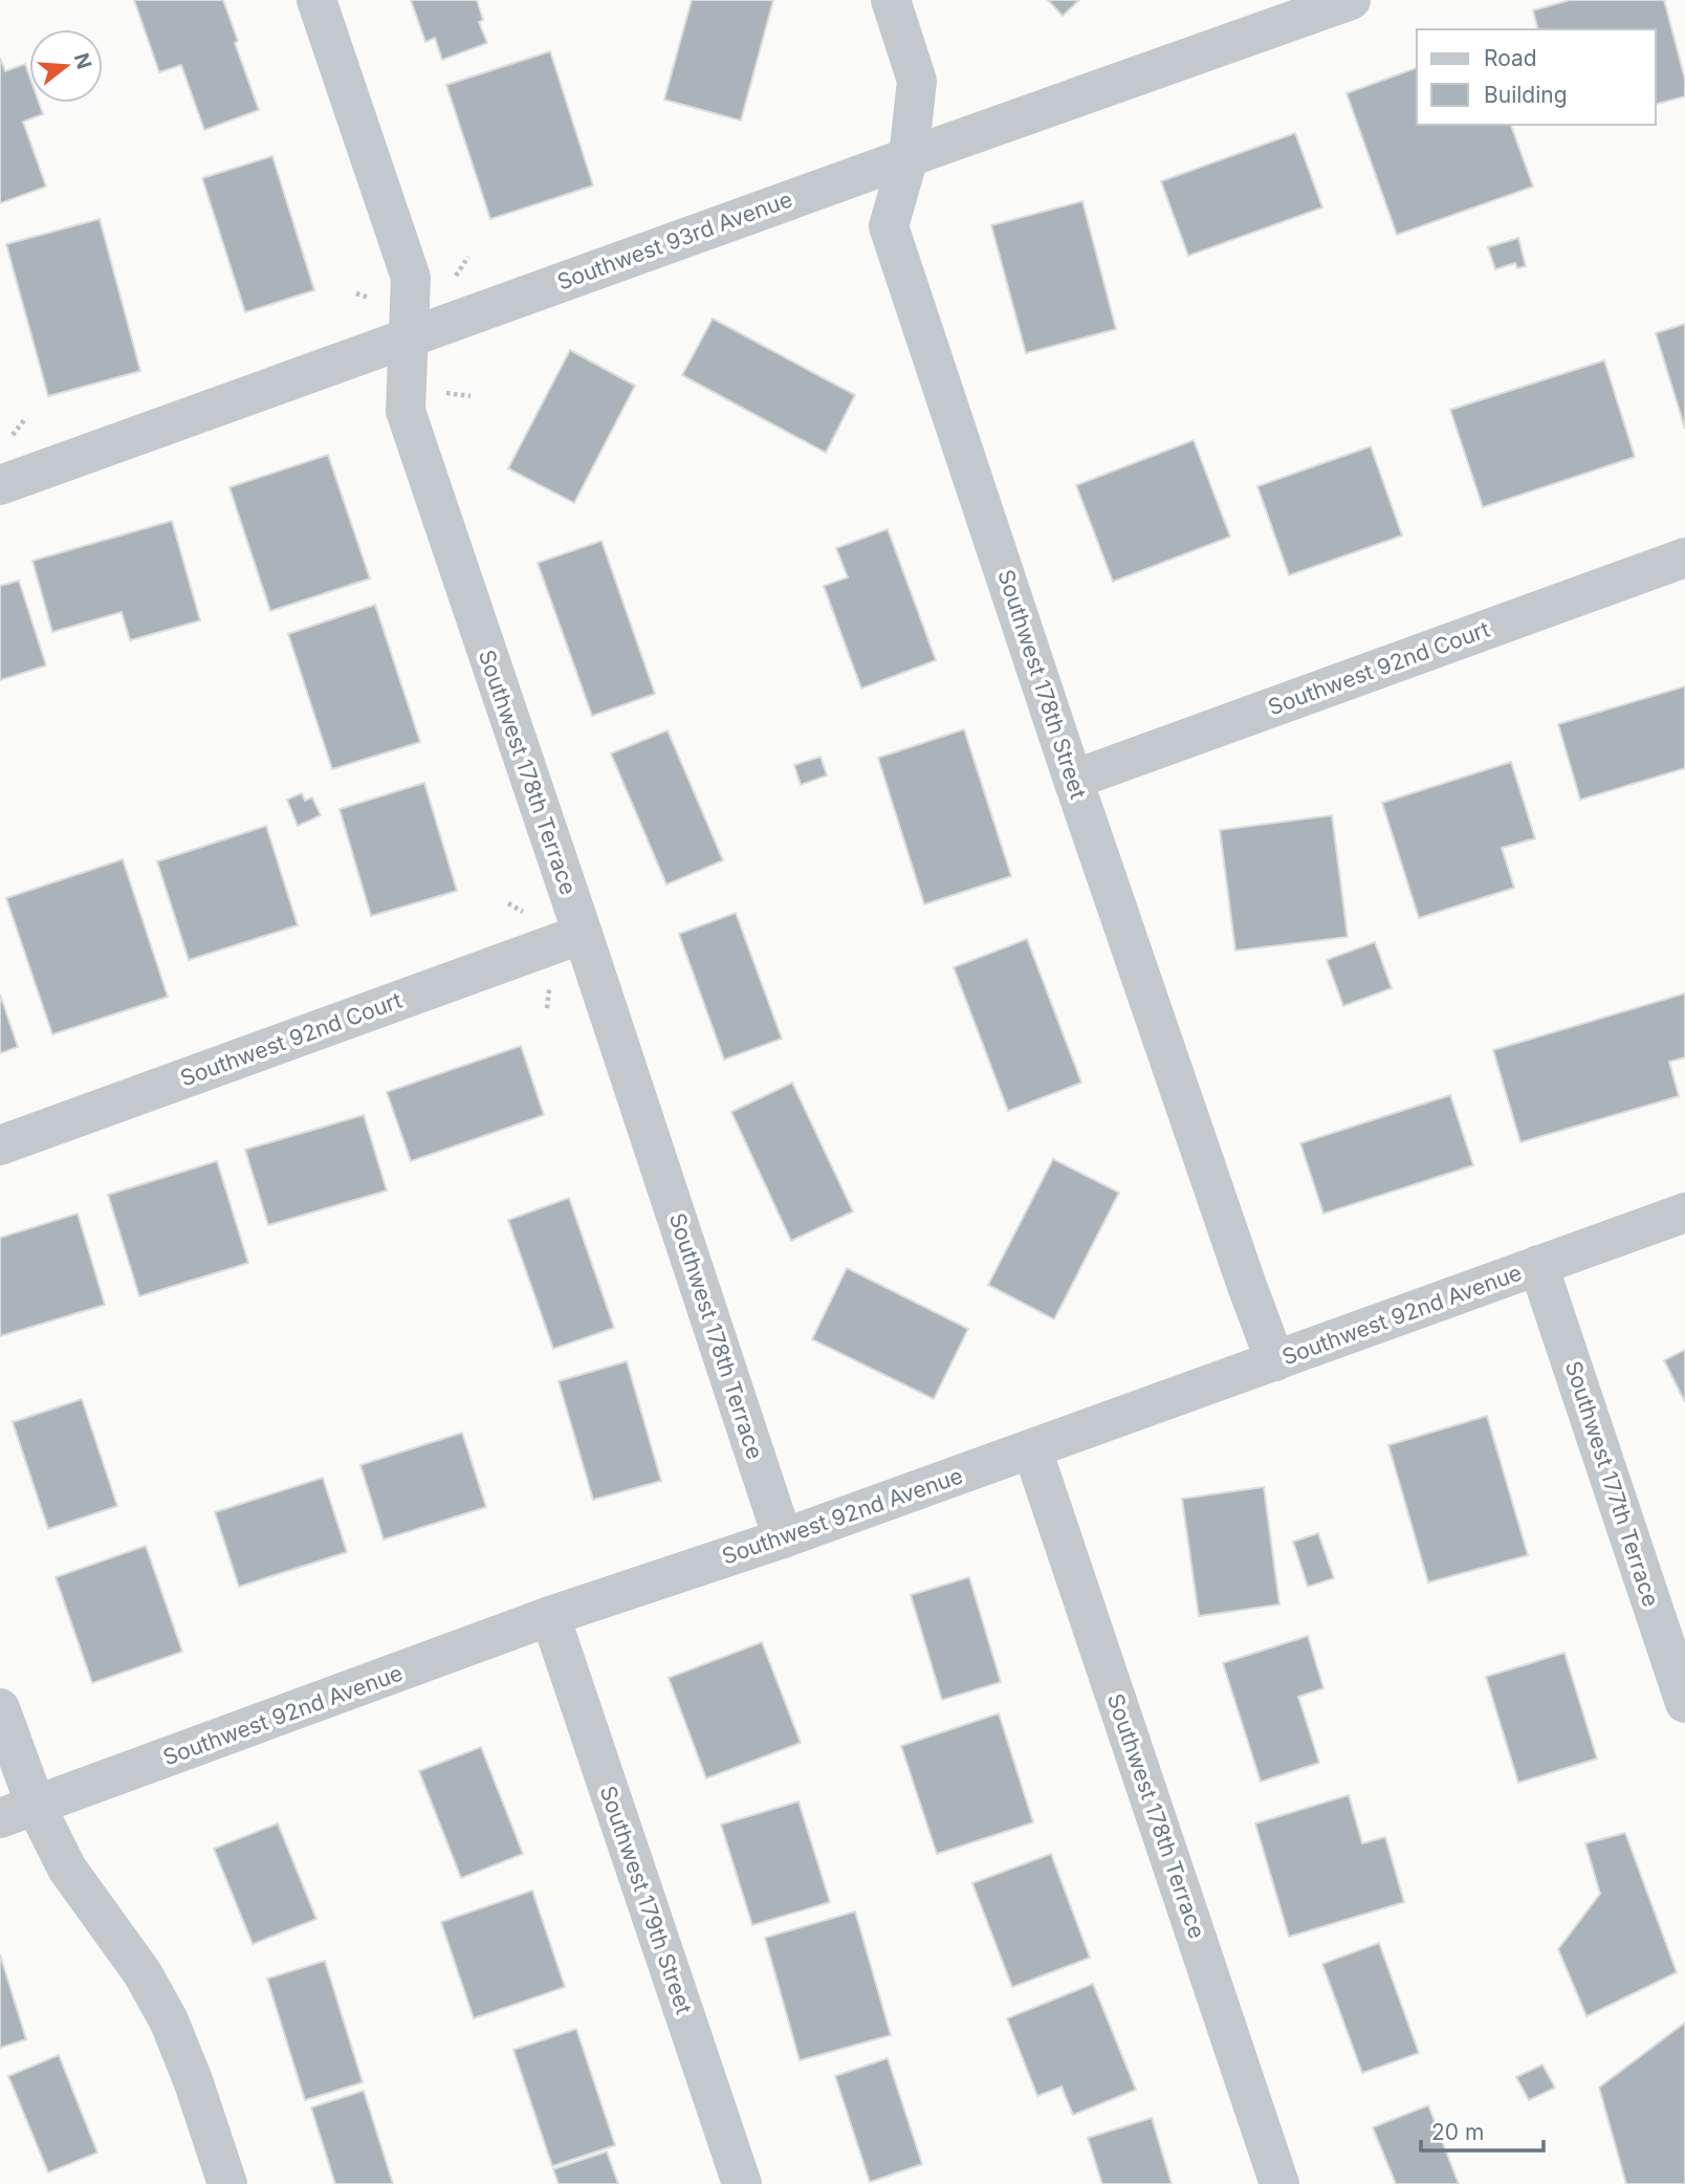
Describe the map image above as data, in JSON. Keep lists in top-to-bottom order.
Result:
{
  "streets": {
    "street": [
      "Southwest 93rd Avenue",
      "Southwest 92nd Court",
      "Southwest 178th Street",
      "Southwest 178th Terrace",
      "Southwest 92nd Avenue",
      "Southwest 177th Terrace",
      "Southwest 179th Street"
    ]
  },
  "crossings": [
    ["Southwest 93rd Avenue", "Southwest 178th Street"],
    ["Southwest 93rd Avenue", "Southwest 178th Terrace"],
    ["Southwest 92nd Court", "Southwest 178th Street"],
    ["Southwest 92nd Court", "Southwest 178th Terrace"],
    ["Southwest 178th Street", "Southwest 92nd Avenue"],
    ["Southwest 178th Terrace", "Southwest 92nd Avenue"],
    ["Southwest 92nd Avenue", "Southwest 177th Terrace"],
    ["Southwest 92nd Avenue", "Southwest 179th Street"]
  ],
  "legend": ["Road", "Building"],
  "scale_bar": "20 m",
  "north": "right"
}
